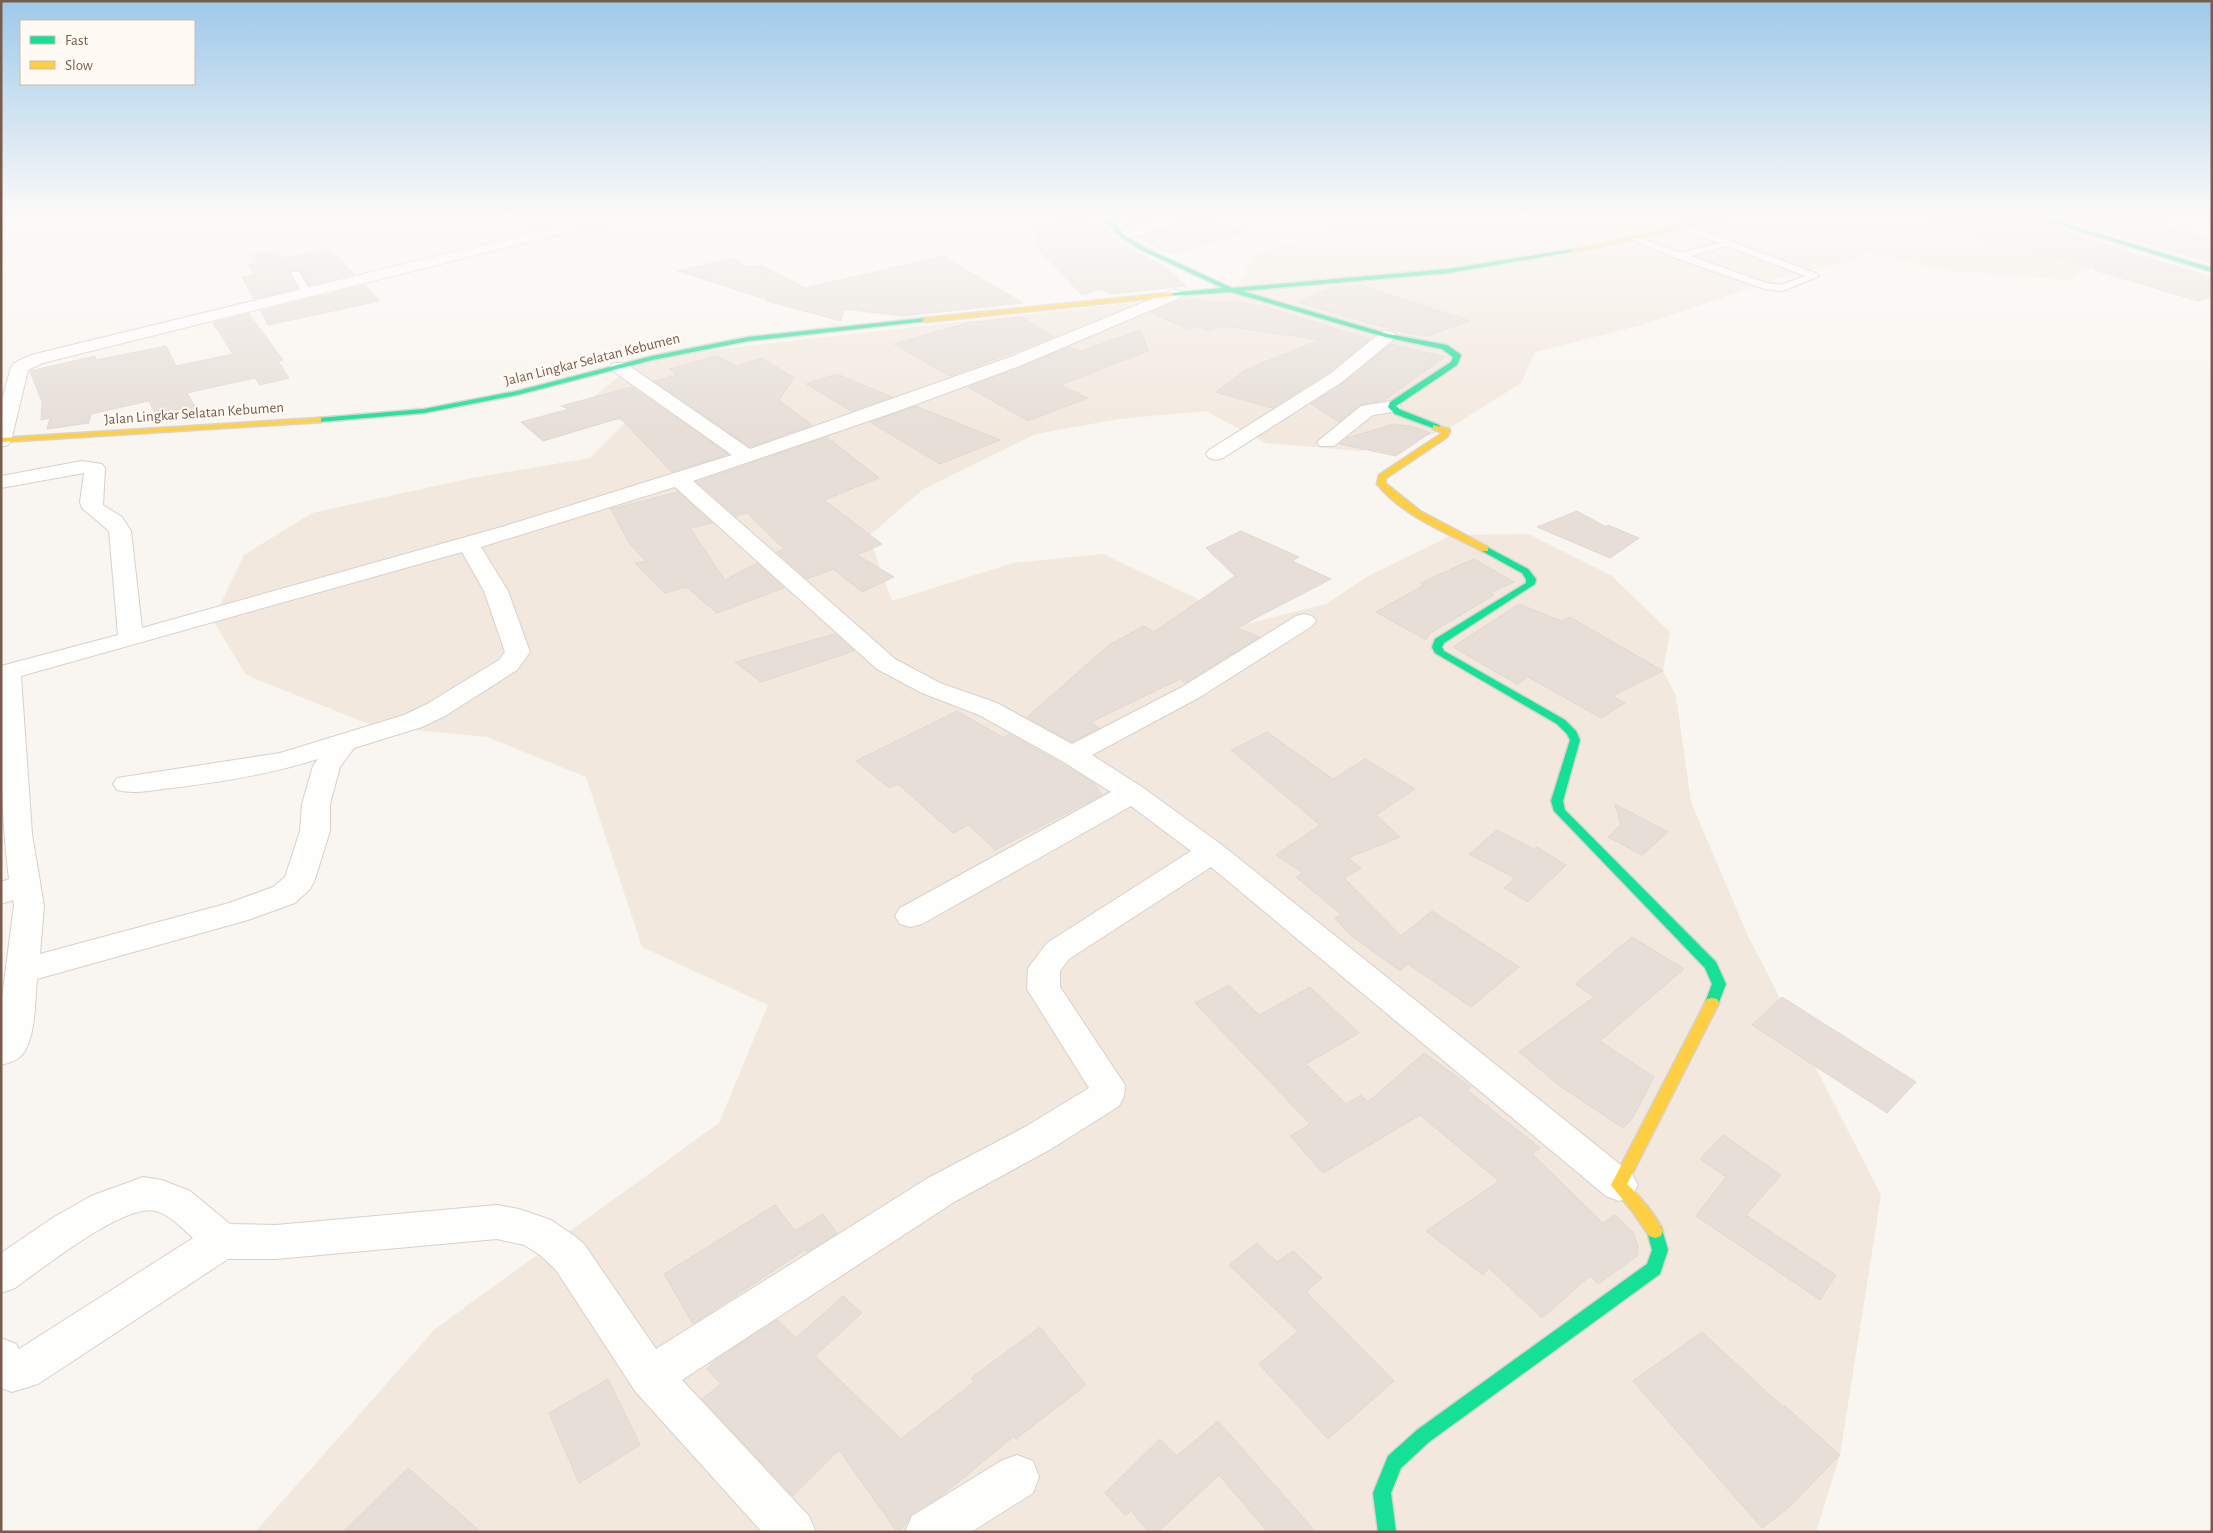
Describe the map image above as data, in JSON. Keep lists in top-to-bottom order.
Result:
{
  "streets": {
    "main road": ["Jalan Lingkar Selatan Kebumen"]
  },
  "legend": ["Fast", "Slow"]
}
